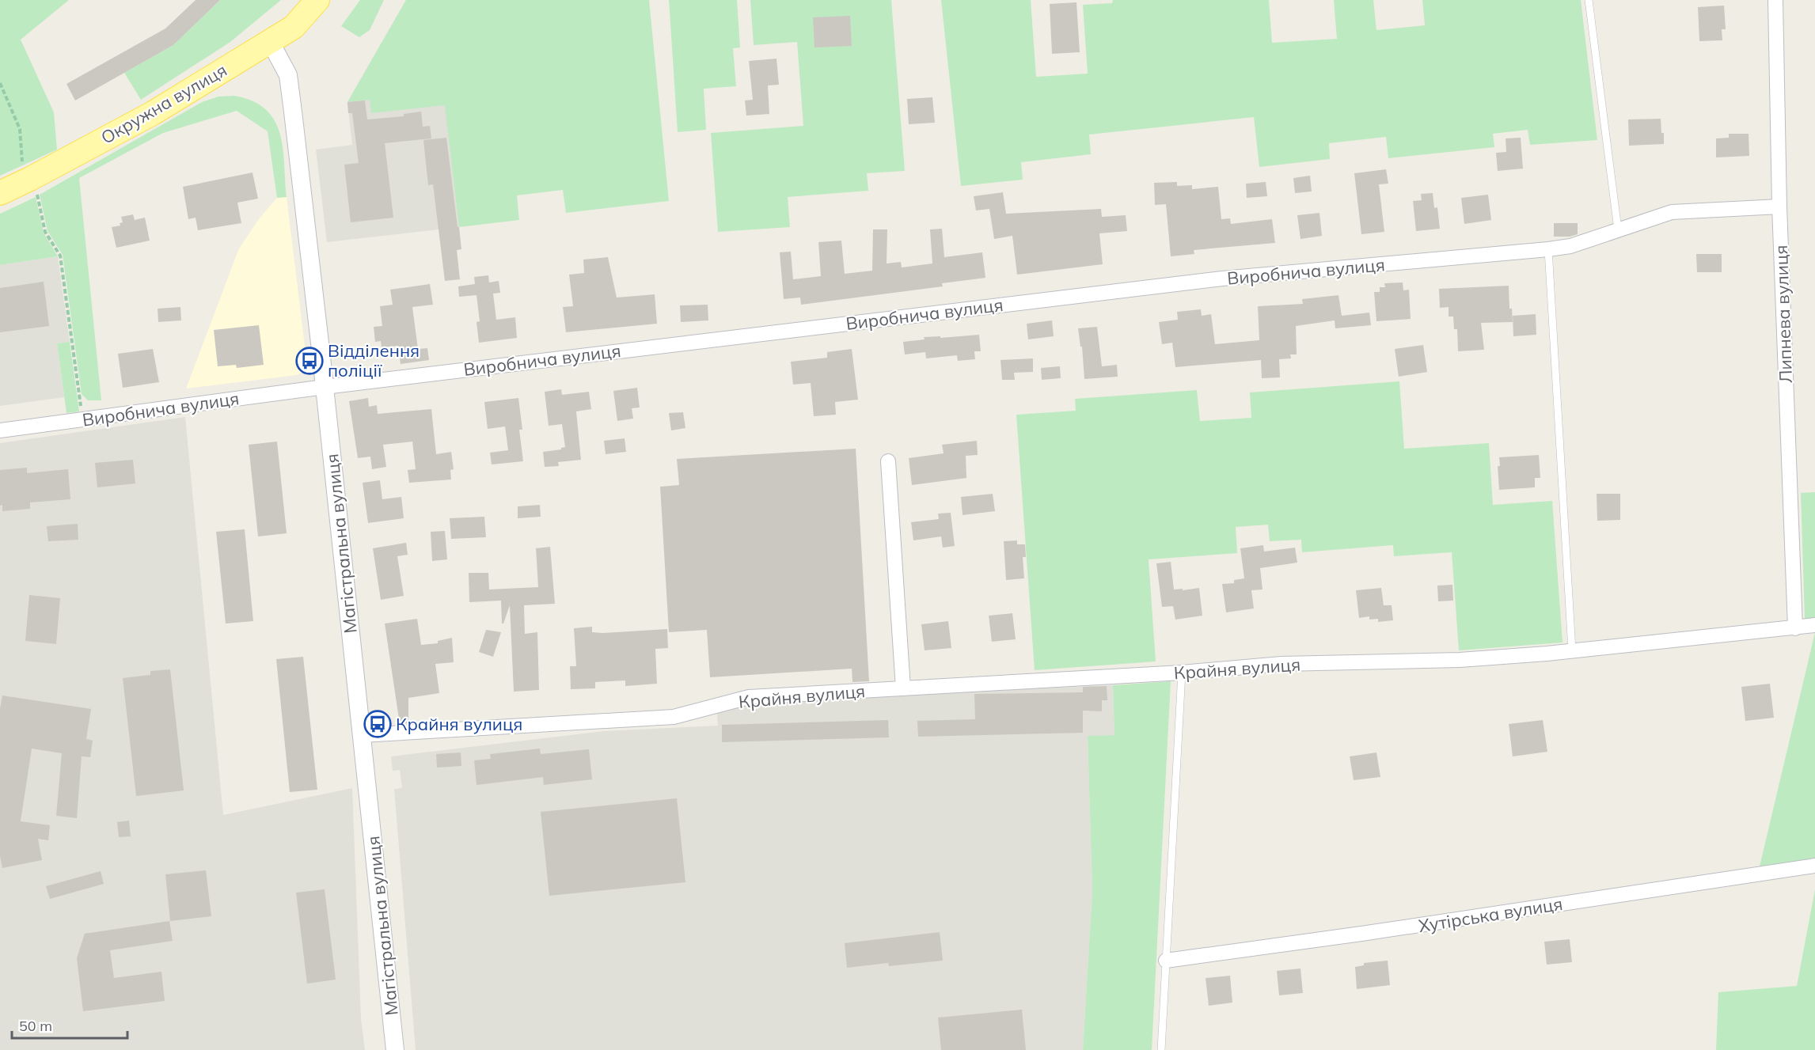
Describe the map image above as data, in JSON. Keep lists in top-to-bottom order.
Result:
{
  "streets": {
    "main road": ["Окружна вулиця"],
    "street": [
      "Виробнича вулиця",
      "Липнева вулиця",
      "Магістральна вулиця",
      "Крайня вулиця",
      "Хутірська вулиця"
    ]
  },
  "crossings": [
    ["Окружна вулиця", "Магістральна вулиця"],
    ["Виробнича вулиця", "Липнева вулиця"],
    ["Виробнича вулиця", "Магістральна вулиця"],
    ["Липнева вулиця", "Крайня вулиця"],
    ["Магістральна вулиця", "Крайня вулиця"]
  ],
  "places": {
    "bus stop": ["Відділення поліції", "Крайня вулиця"]
  },
  "scale_bar": "50 m"
}
